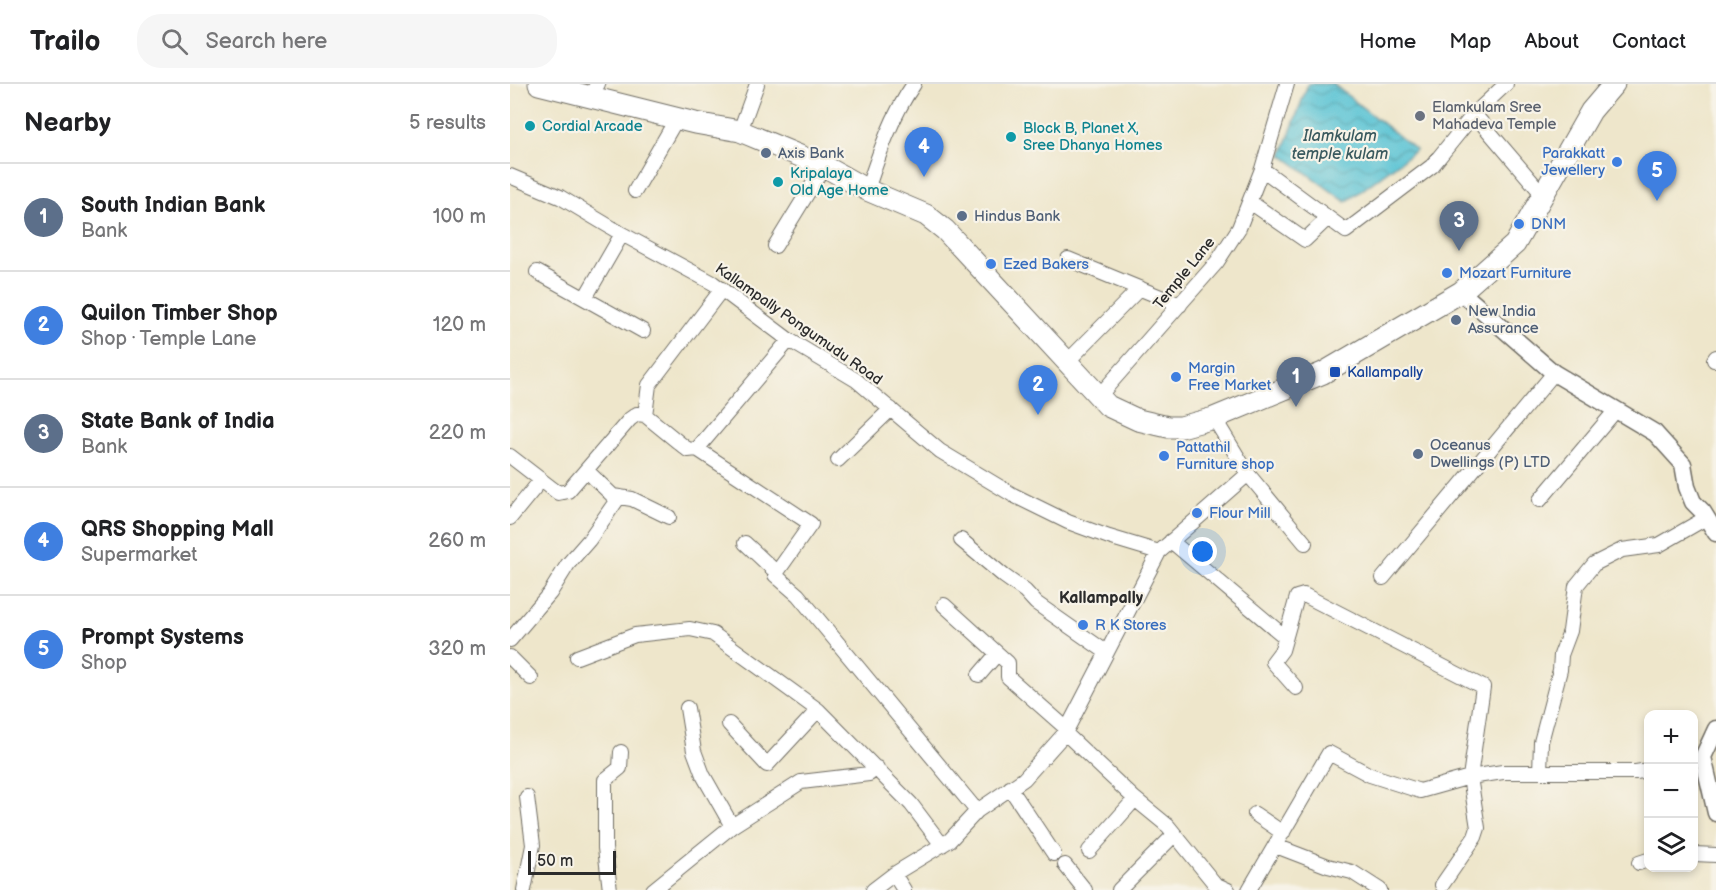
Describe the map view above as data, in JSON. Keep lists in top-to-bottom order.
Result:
{
  "streets": {
    "street": ["Temple Lane", "Kallampally Pongumudu Road"]
  },
  "districts": ["Kallampally"],
  "water": ["Ilamkulam temple kulam"],
  "places": {
    "other": [
      "Elamkulam Sree Mahadeva Temple",
      "Cordial Arcade",
      "Block B, Planet X, Sree Dhanya Homes",
      "Axis Bank",
      "Parakkatt Jewellery",
      "Kripalaya Old Age Home",
      "Hindus Bank",
      "DNM",
      "Ezed Bakers",
      "Mozart Furniture",
      "New India Assurance",
      "Margin Free Market",
      "Oceanus Dwellings (P) LTD",
      "Pattathil Furniture shop",
      "Flour Mill",
      "R K Stores"
    ],
    "transit": ["Kallampally"]
  },
  "scale_bar": "50 m",
  "page": {
    "header": "Trailo",
    "search": "Search here",
    "nav": [
      "Home",
      "Map",
      "About",
      "Contact"
    ],
    "heading": ["Nearby", "5 results"],
    "pins": [
      "4",
      "5",
      "3",
      "1",
      "2"
    ],
    "list": [
      {
        "mark": "1",
        "name": "South Indian Bank",
        "note": "Bank",
        "value": "100 m"
      },
      {
        "mark": "2",
        "name": "Quilon Timber Shop",
        "note": "Shop · Temple Lane",
        "value": "120 m"
      },
      {
        "mark": "3",
        "name": "State Bank of India",
        "note": "Bank",
        "value": "220 m"
      },
      {
        "mark": "4",
        "name": "QRS Shopping Mall",
        "note": "Supermarket",
        "value": "260 m"
      },
      {
        "mark": "5",
        "name": "Prompt Systems",
        "note": "Shop",
        "value": "320 m"
      }
    ],
    "map_buttons": ["+", "−"],
    "scale": "50 m"
  }
}
